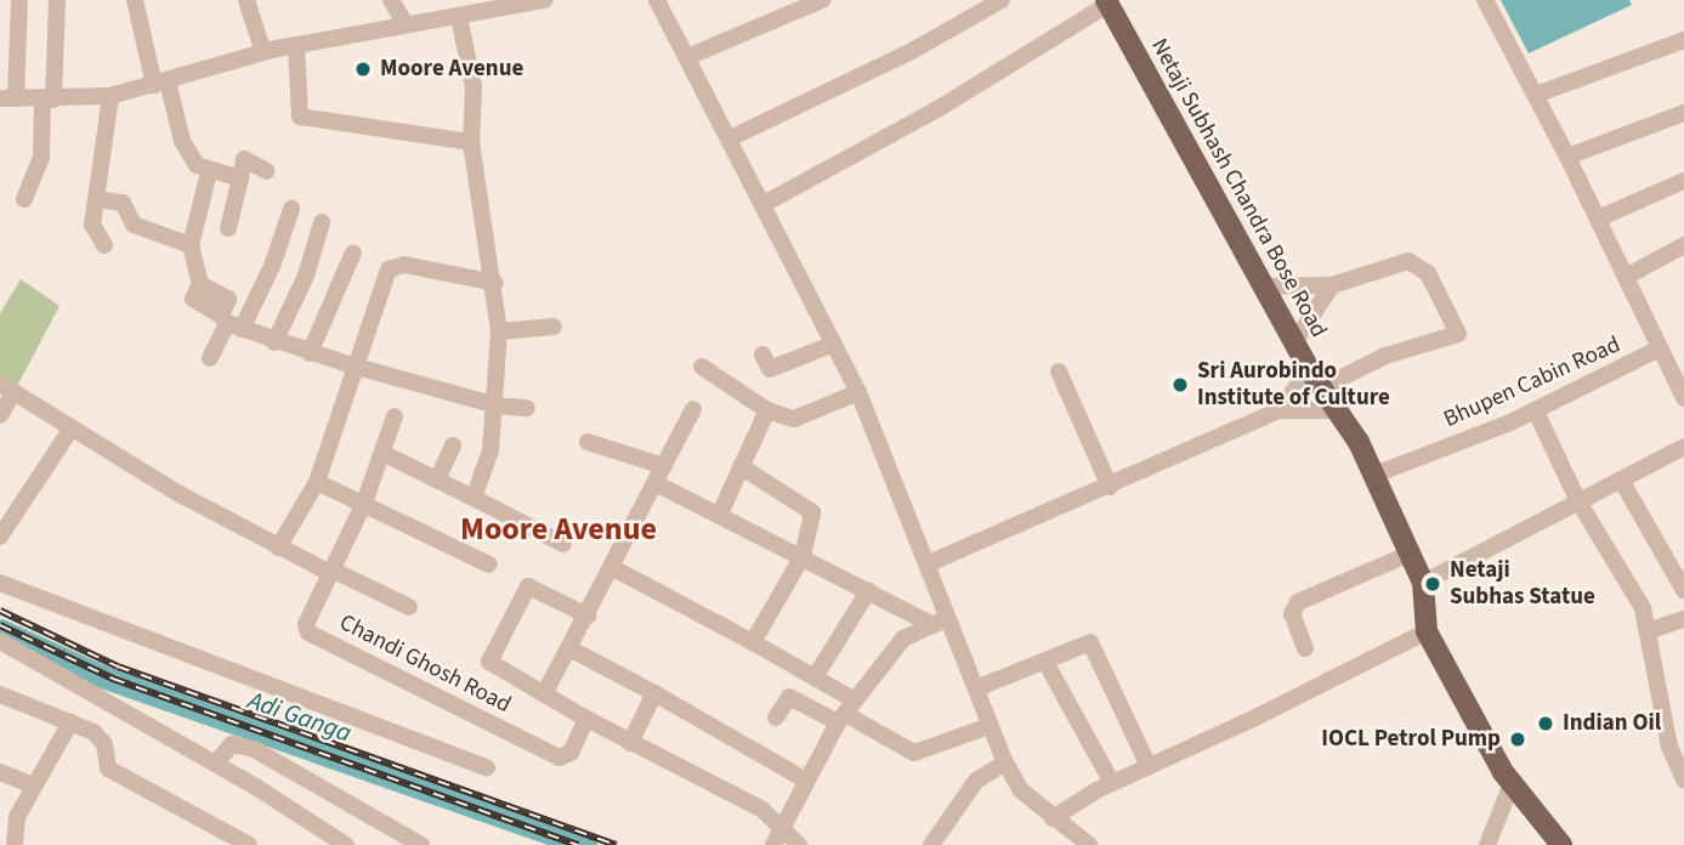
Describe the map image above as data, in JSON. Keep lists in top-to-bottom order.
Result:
{
  "streets": {
    "main road": ["Netaji Subhash Chandra Bose Road"],
    "street": ["Bhupen Cabin Road", "Chandi Ghosh Road"]
  },
  "crossings": [
    ["Netaji Subhash Chandra Bose Road", "Bhupen Cabin Road"]
  ],
  "districts": ["Moore Avenue"],
  "water": ["Adi Ganga"],
  "places": [
    "Moore Avenue",
    "Sri Aurobindo Institute of Culture",
    "Netaji Subhas Statue",
    "Indian Oil",
    "IOCL Petrol Pump"
  ]
}
